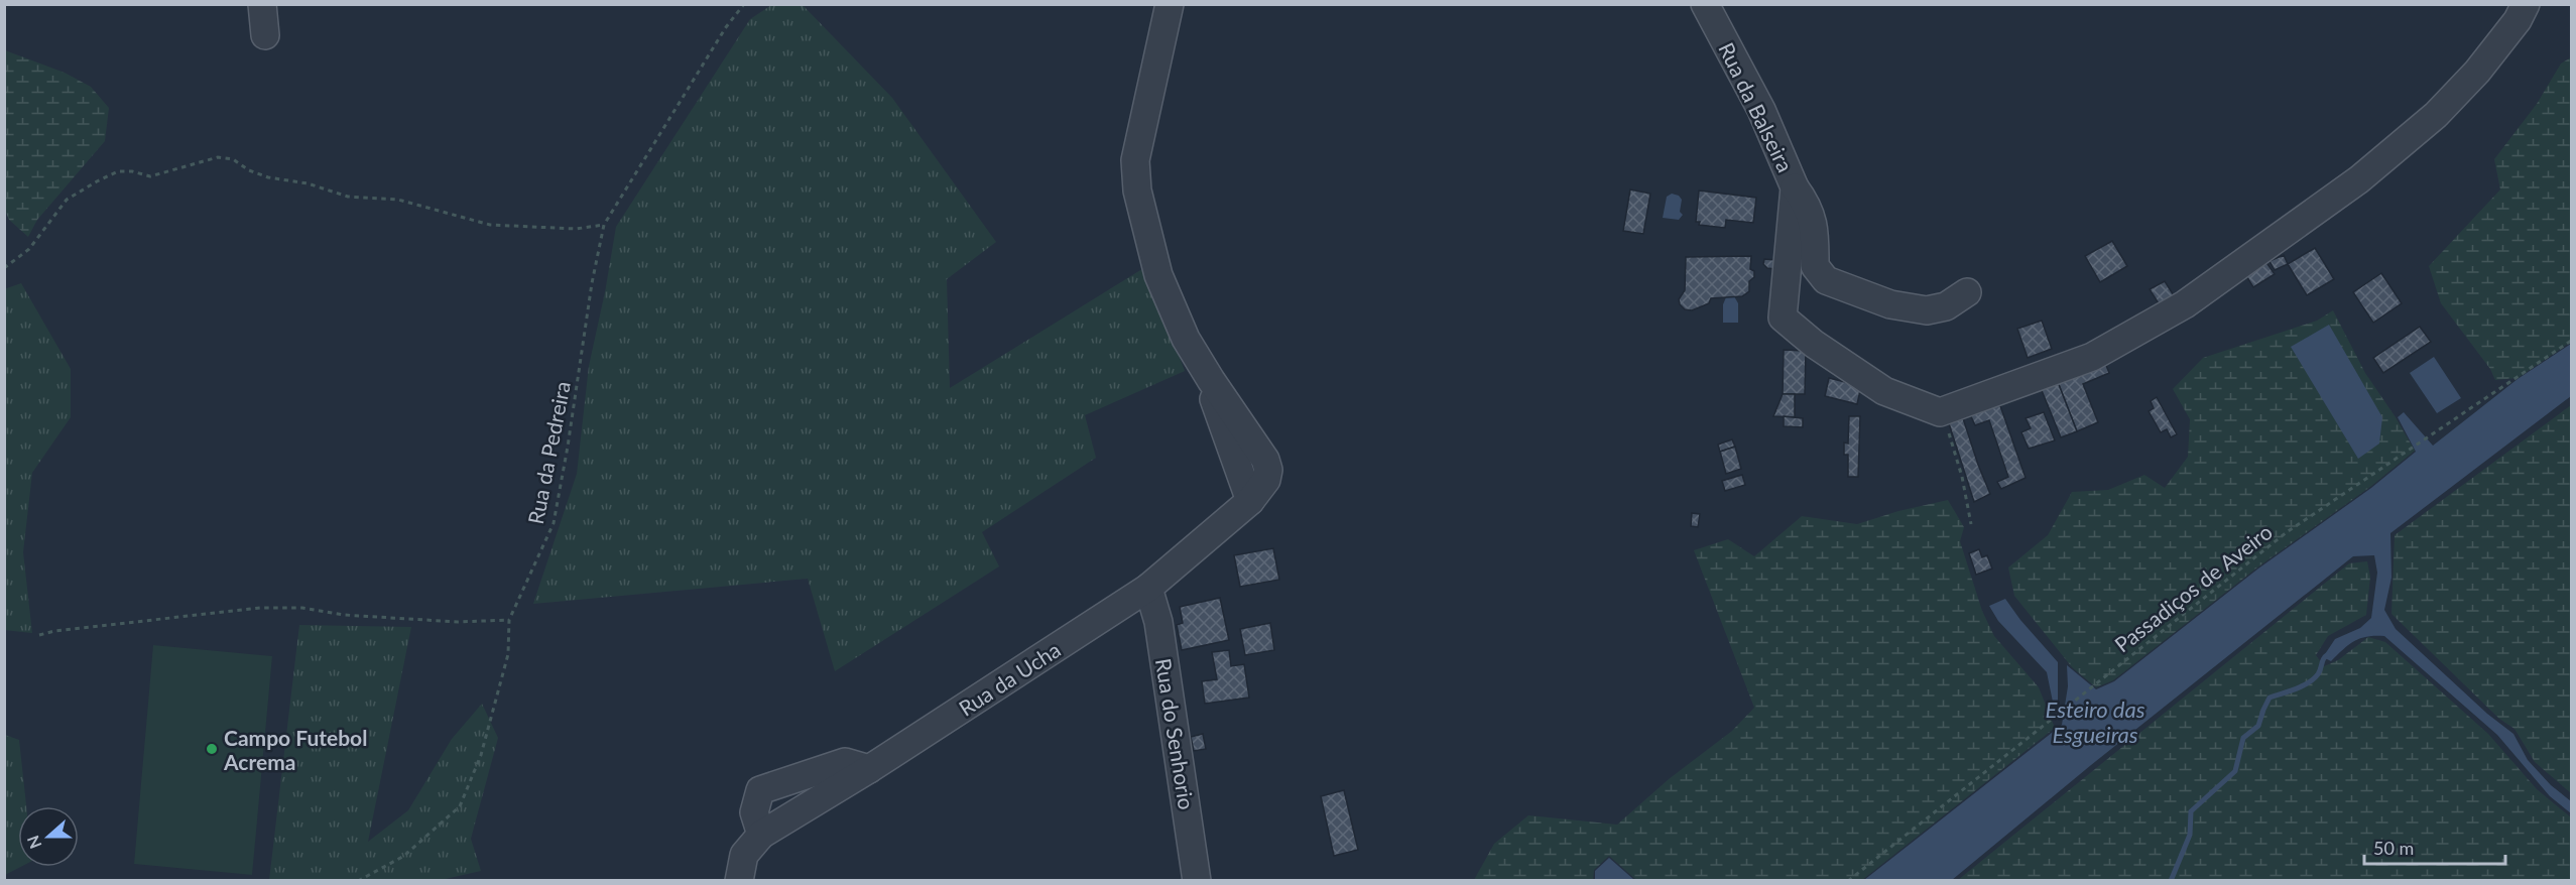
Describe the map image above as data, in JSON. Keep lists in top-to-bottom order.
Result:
{
  "streets": {
    "street": ["Rua da Balseira", "Rua da Ucha", "Rua do Senhorio"],
    "path": ["Rua da Pedreira", "Passadiços de Aveiro"]
  },
  "crossings": [
    ["Rua da Ucha", "Rua do Senhorio"]
  ],
  "water": ["Esteiro das Esgueiras"],
  "places": ["Campo Futebol Acrema"],
  "scale_bar": "50 m",
  "north": "left"
}
